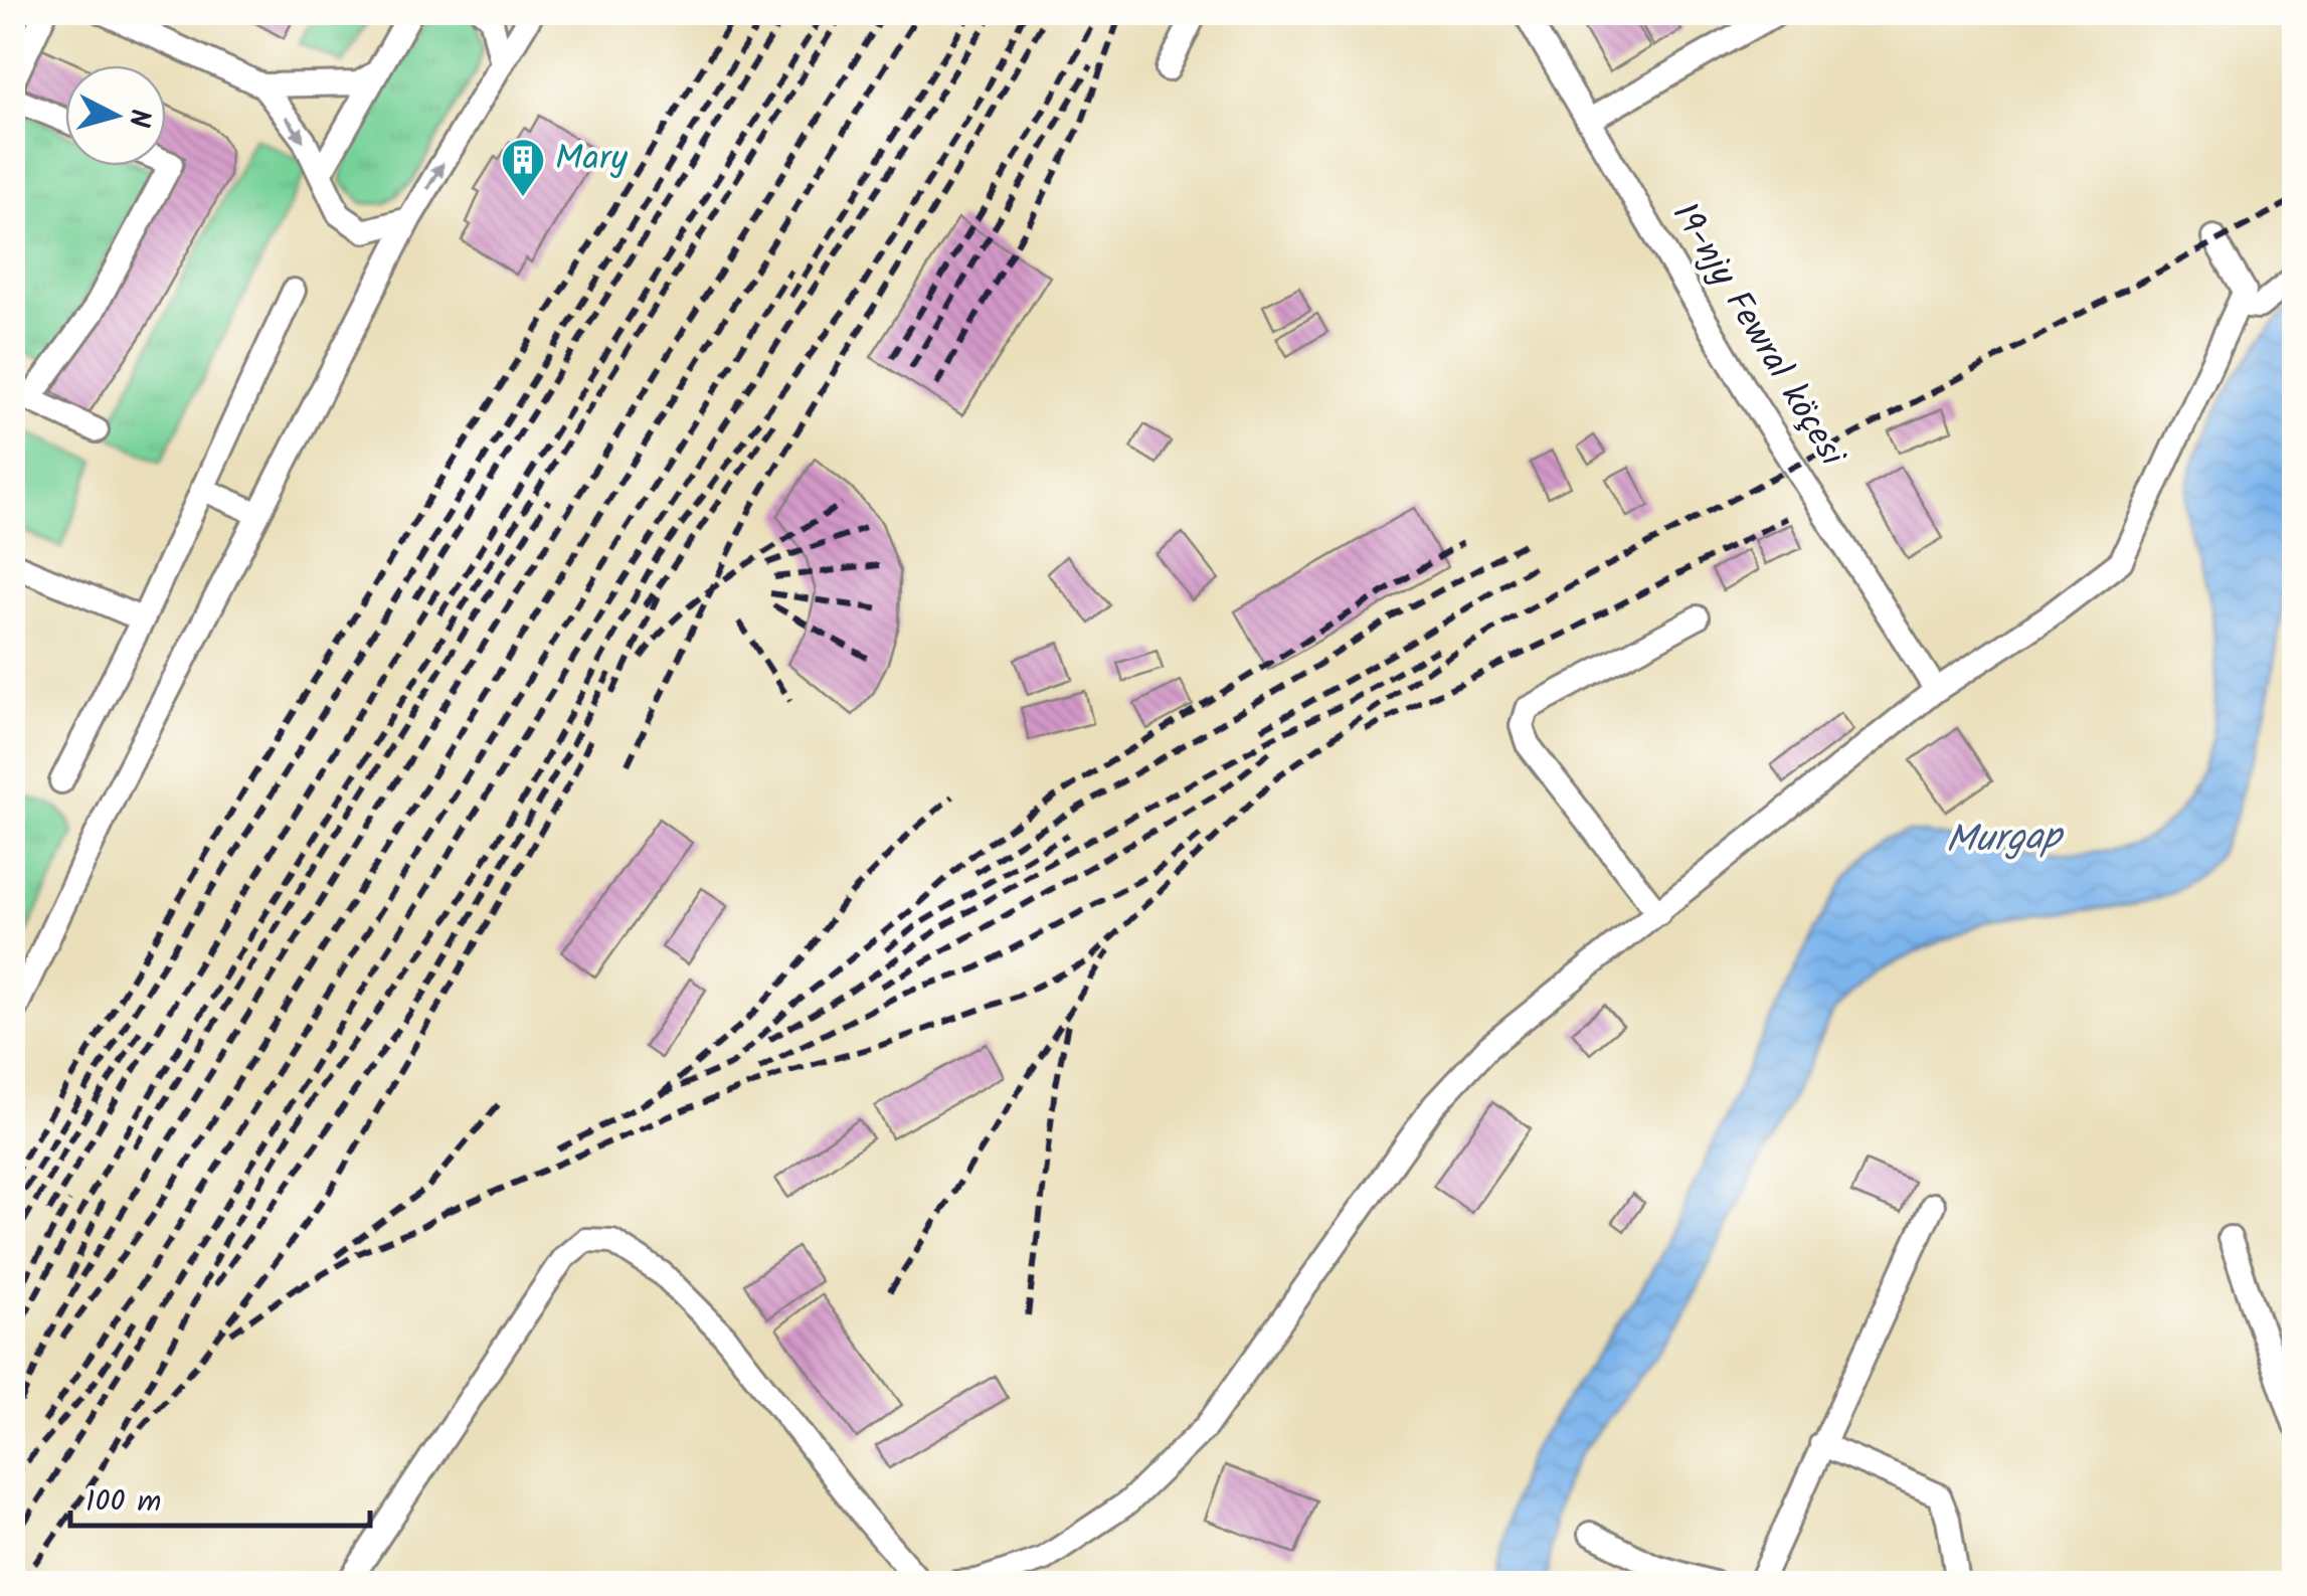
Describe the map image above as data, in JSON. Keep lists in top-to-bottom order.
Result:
{
  "streets": {
    "street": ["19-njy Fewral köçesi"]
  },
  "water": ["Murgap"],
  "places": {
    "building": ["Mary"]
  },
  "scale_bar": "100 m",
  "north": "right"
}
